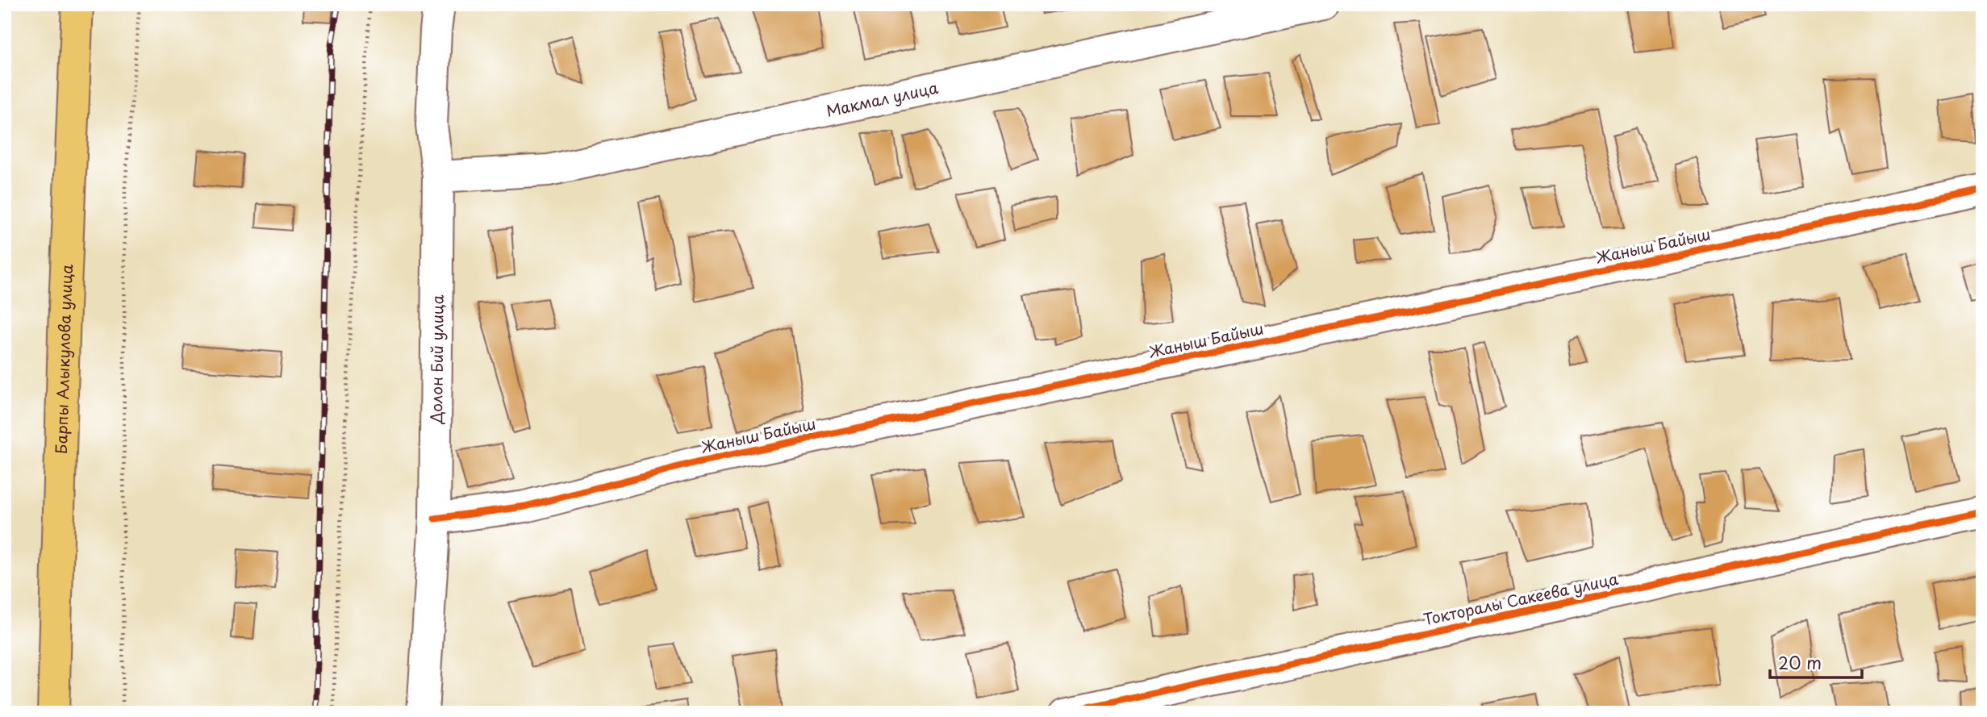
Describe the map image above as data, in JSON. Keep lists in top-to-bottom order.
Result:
{
  "streets": {
    "main road": ["Барпы Алыкулова улица"],
    "street": [
      "Макмал улица",
      "Жаныш Байыш",
      "Долон Бий улица",
      "Токторалы Сакеева улица"
    ]
  },
  "crossings": [
    ["Макмал улица", "Долон Бий улица"],
    ["Жаныш Байыш", "Долон Бий улица"]
  ],
  "scale_bar": "20 m"
}
